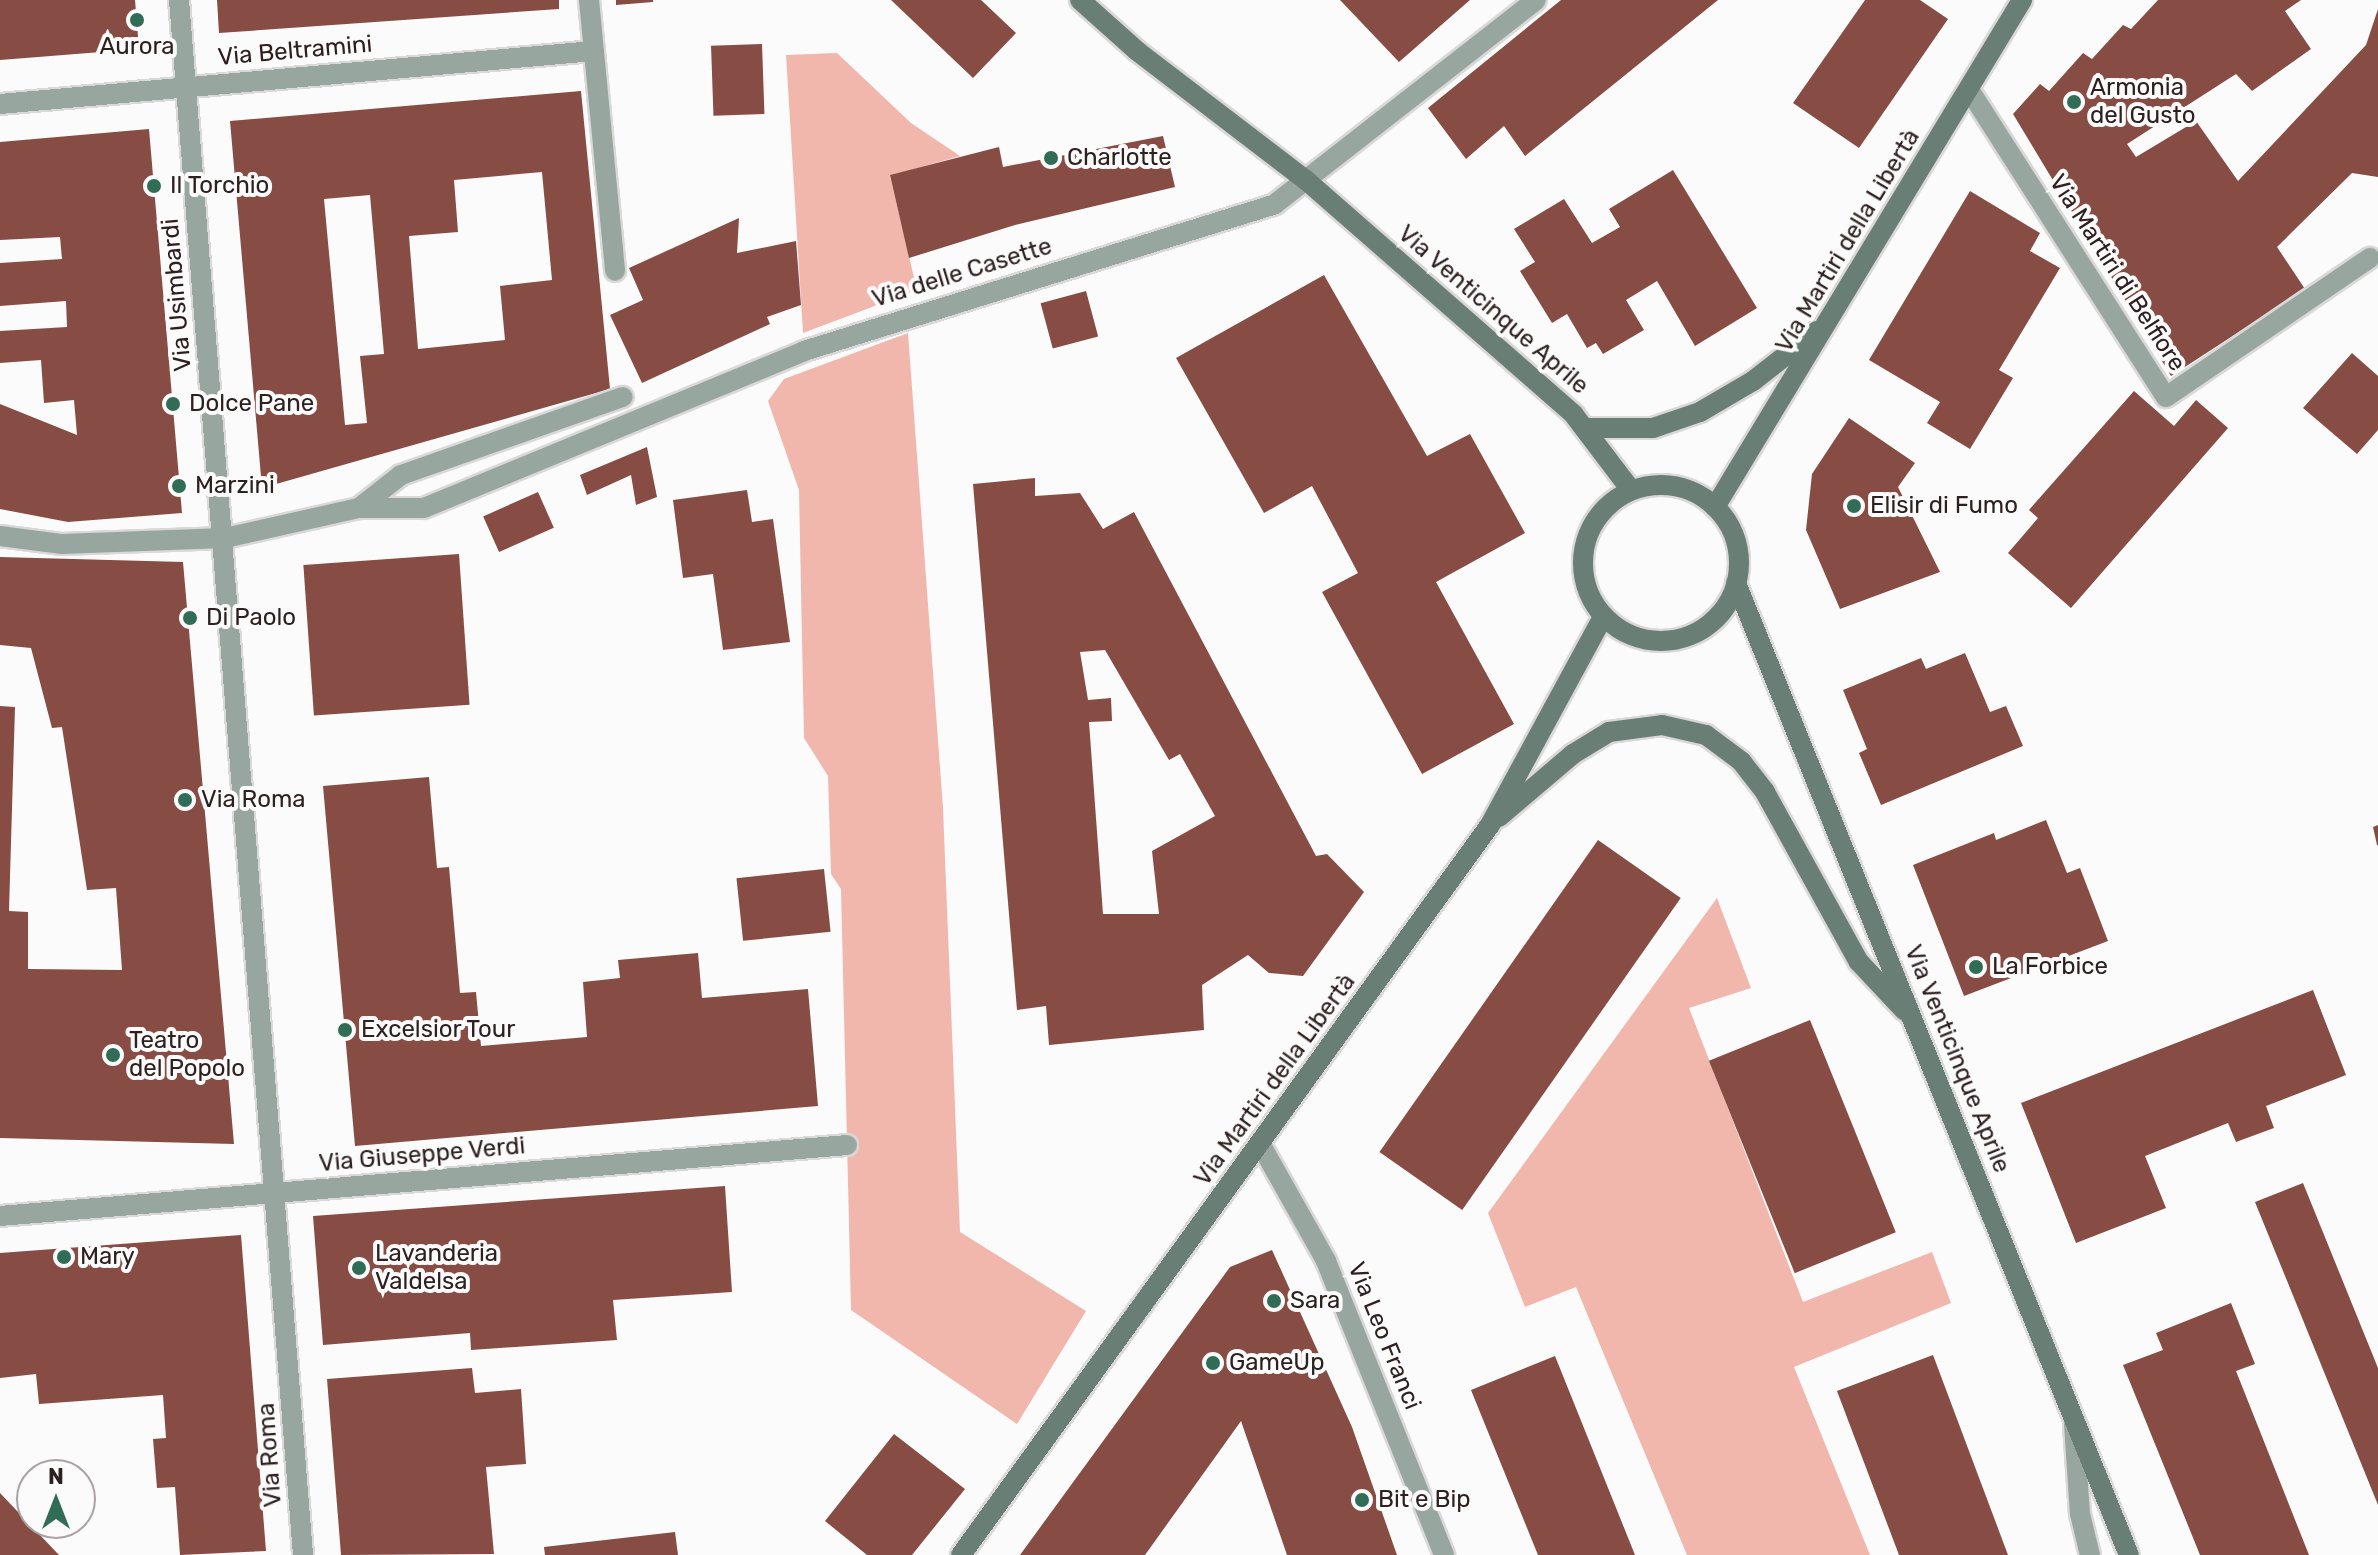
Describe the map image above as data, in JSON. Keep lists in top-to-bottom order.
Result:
{
  "streets": {
    "main road": ["Via Martiri della Libertà", "Via Venticinque Aprile"],
    "street": [
      "Via Beltramini",
      "Via delle Casette",
      "Via Martiri di Belfiore",
      "Via Usimbardi",
      "Via Giuseppe Verdi",
      "Via Leo Franci",
      "Via Roma"
    ]
  },
  "crossings": [
    ["Via Beltramini", "Via Usimbardi"],
    ["Via Martiri della Libertà", "Via Martiri di Belfiore"],
    ["Via Martiri della Libertà", "Via Venticinque Aprile"],
    ["Via Martiri della Libertà", "Via Leo Franci"],
    ["Via delle Casette", "Via Usimbardi"],
    ["Via delle Casette", "Via Venticinque Aprile"],
    ["Via delle Casette", "Via Roma"],
    ["Via Usimbardi", "Via Roma"],
    ["Via Giuseppe Verdi", "Via Roma"]
  ],
  "places": [
    "Aurora",
    "Armonia del Gusto",
    "Charlotte",
    "Il Torchio",
    "Dolce Pane",
    "Marzini",
    "Elisir di Fumo",
    "Di Paolo",
    "Via Roma",
    "La Forbice",
    "Excelsior Tour",
    "Teatro del Popolo",
    "Mary",
    "Lavanderia Valdelsa",
    "Sara",
    "GameUp",
    "Bit e Bip"
  ],
  "north": "top"
}
